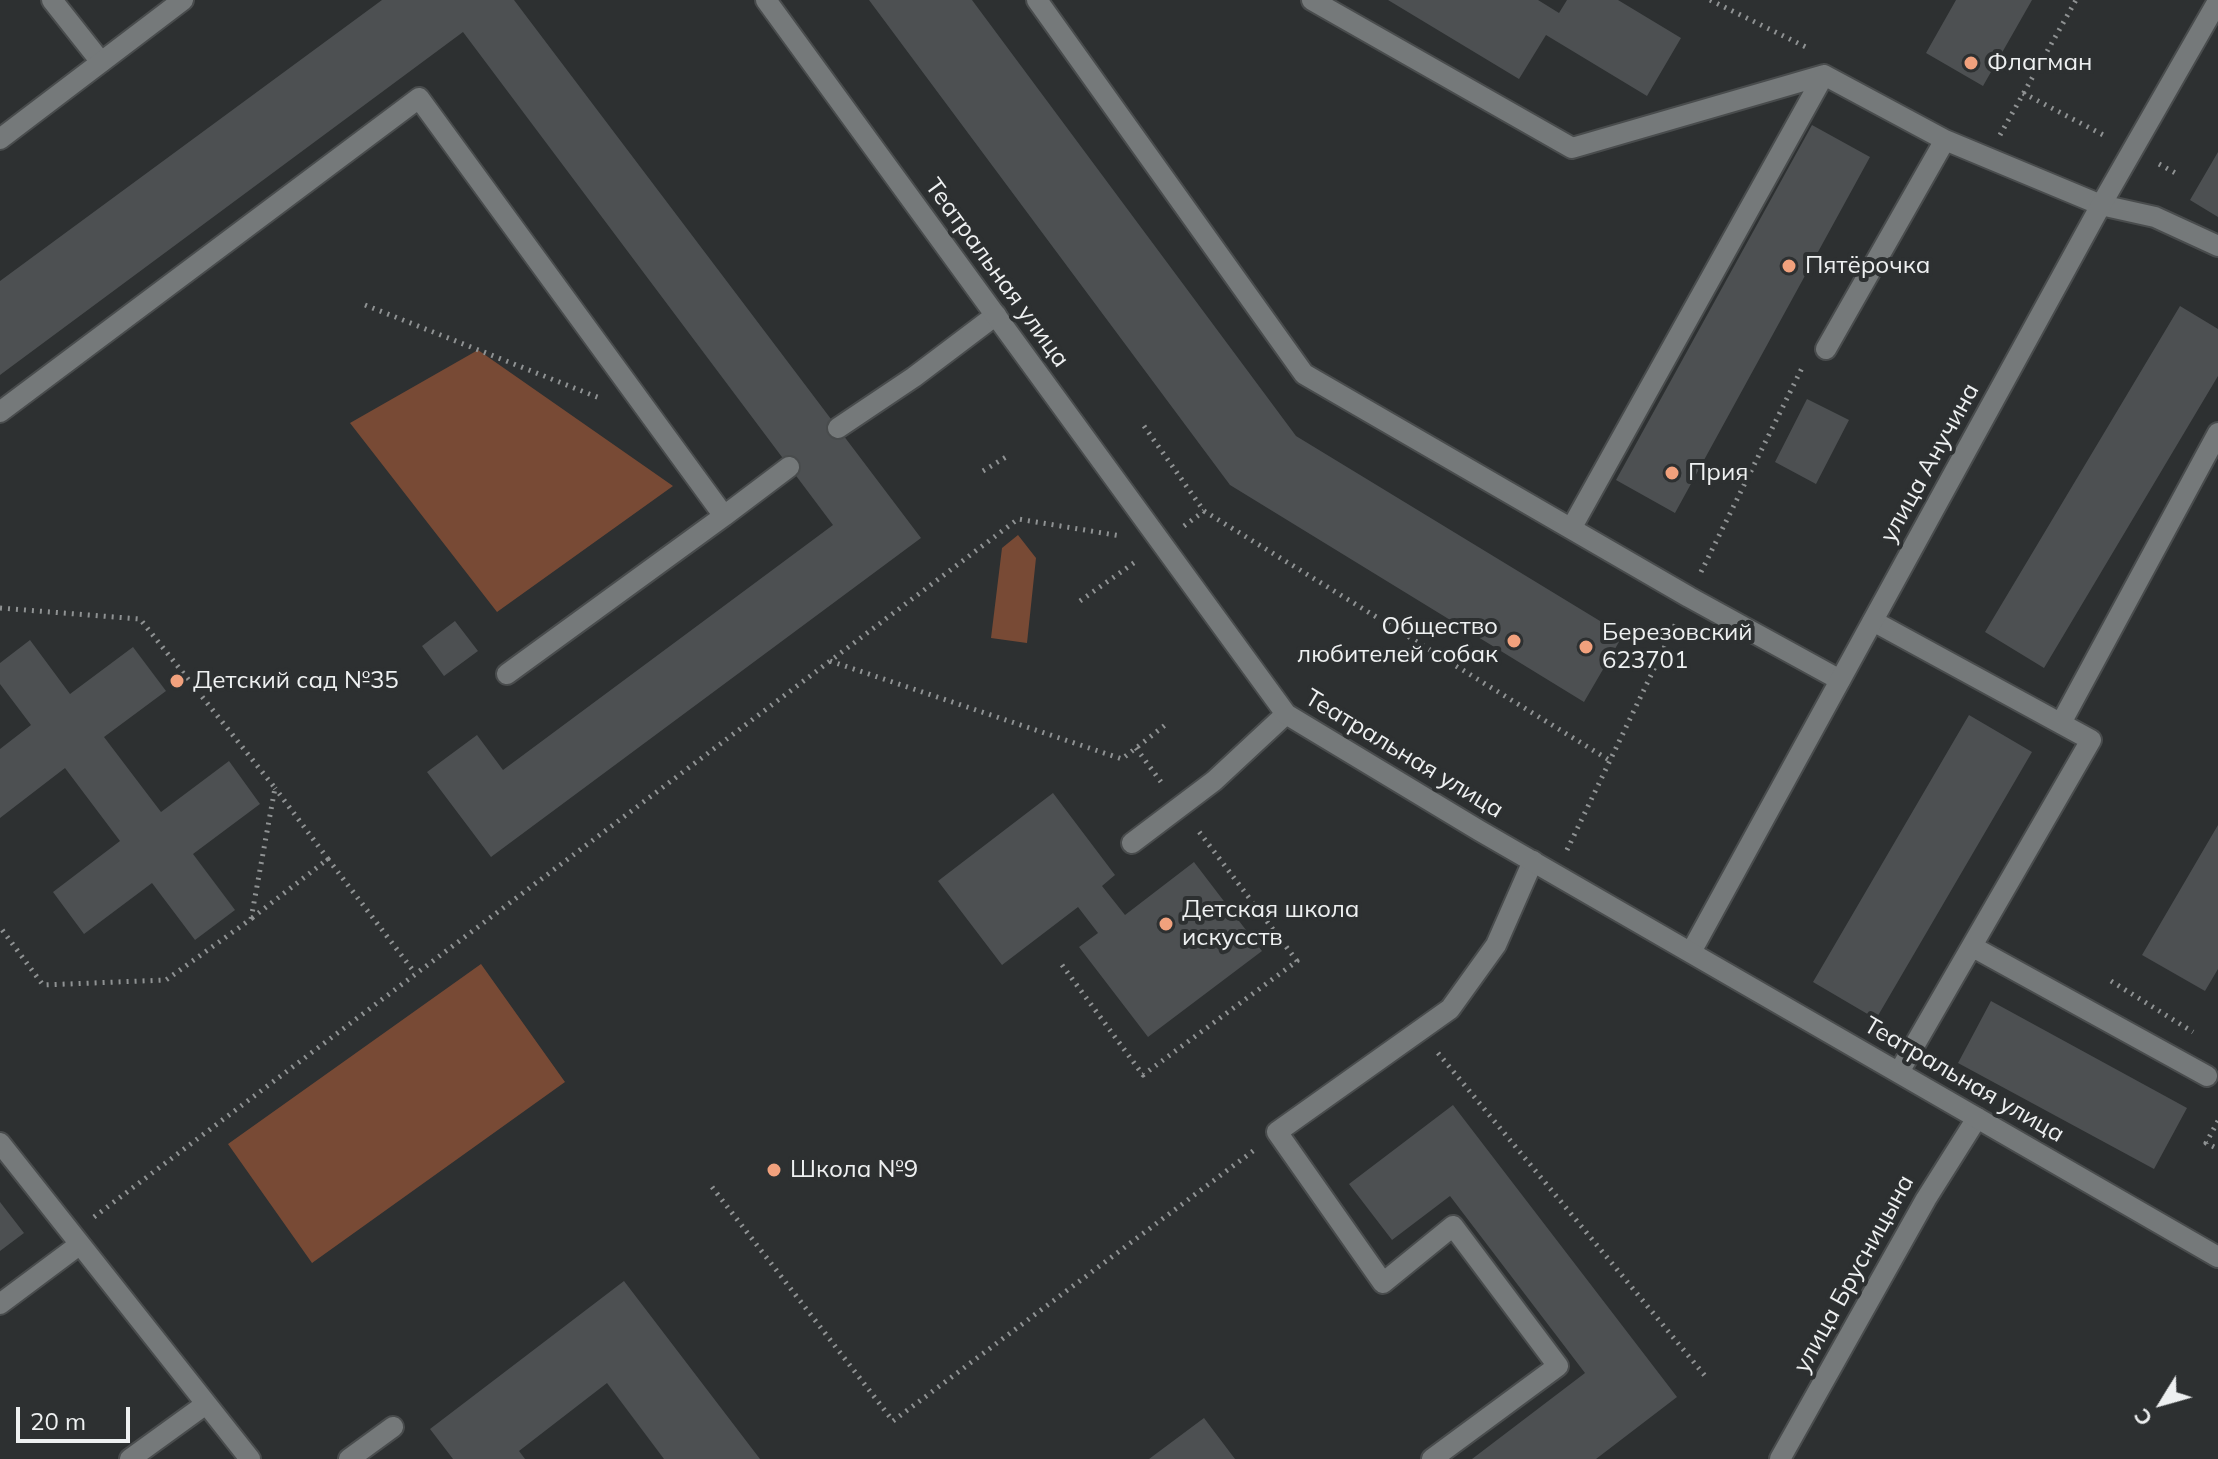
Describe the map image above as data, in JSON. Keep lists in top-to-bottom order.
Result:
{
  "streets": {
    "street": ["Театральная улица", "улица Анучина", "улица Брусницына"]
  },
  "crossings": [
    ["Театральная улица", "улица Анучина"],
    ["Театральная улица", "улица Брусницына"]
  ],
  "places": [
    "Флагман",
    "Пятёрочка",
    "Прия",
    "Общество любителей собак",
    "Березовский 623701",
    "Детский сад №35",
    "Детская школа искусств",
    "Школа №9"
  ],
  "scale_bar": "20 m",
  "north": "bottom left"
}
